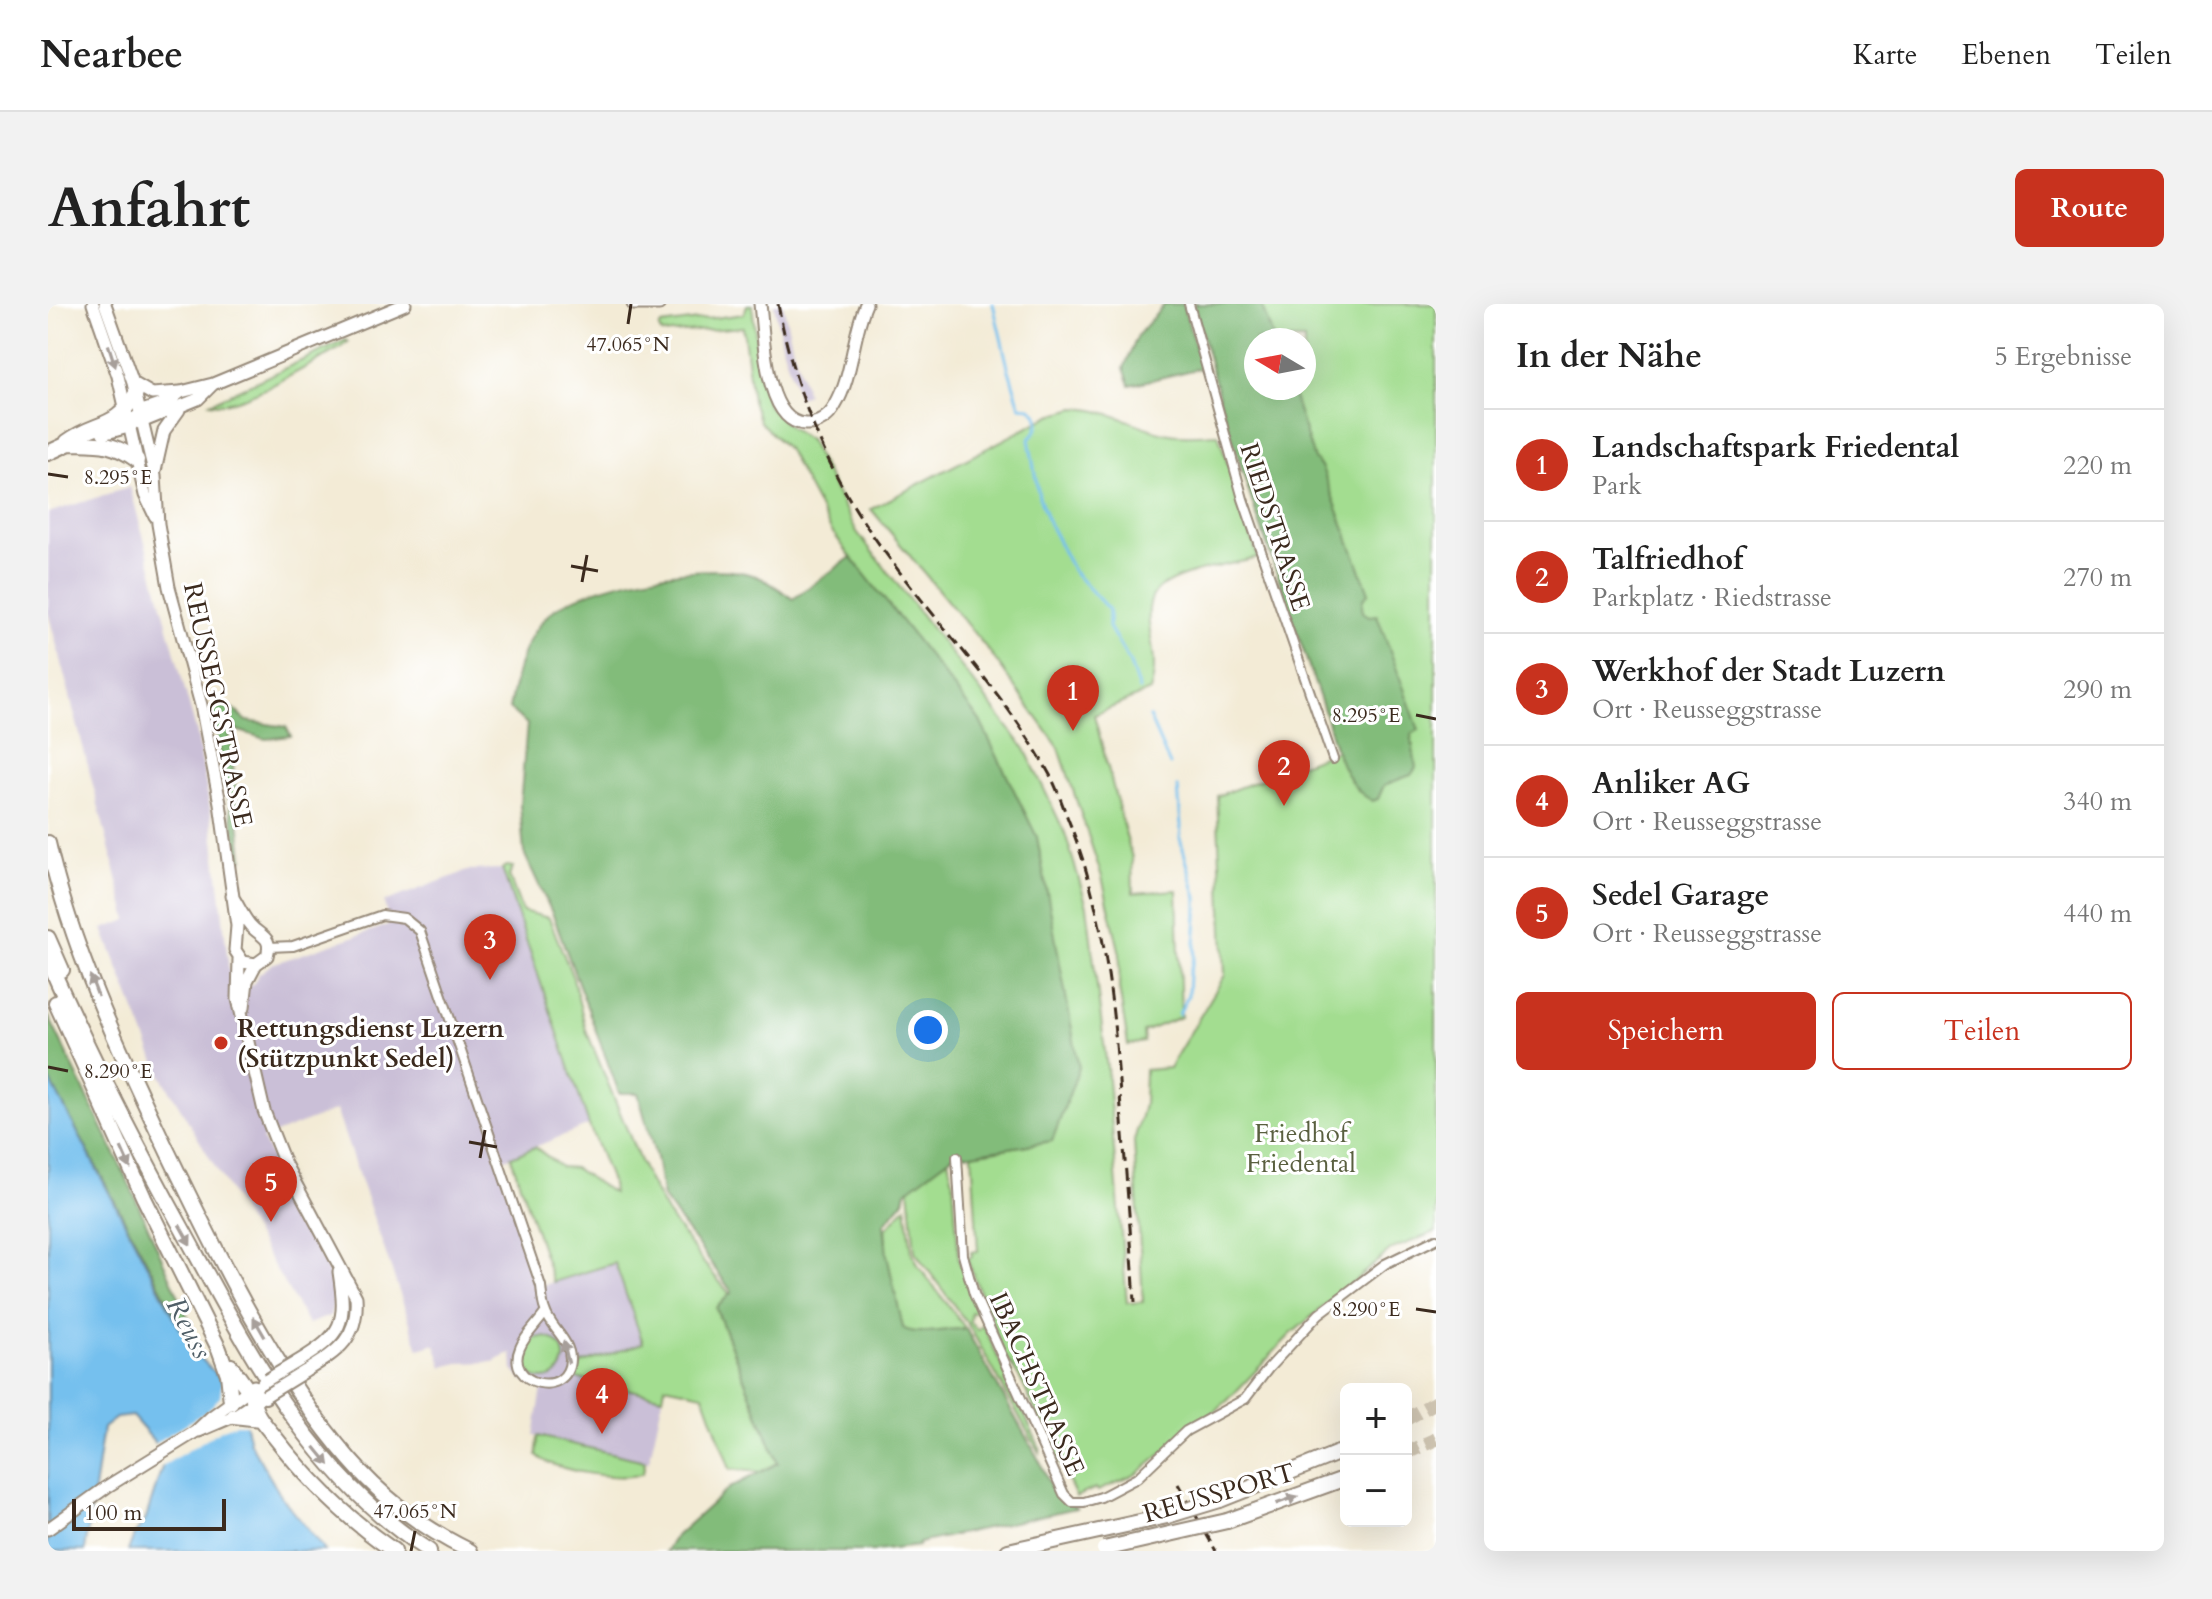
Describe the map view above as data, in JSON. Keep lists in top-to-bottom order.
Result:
{
  "streets": {
    "highway": ["REUSSPORT"],
    "main road": ["REUSSEGGSTRASSE"],
    "street": ["RIEDSTRASSE", "IBACHSTRASSE"]
  },
  "water": ["Reuss"],
  "parks": ["Friedhof Friedental"],
  "places": ["Rettungsdienst Luzern (Stützpunkt Sedel)"],
  "scale_bar": "100 m",
  "north": "left",
  "page": {
    "header": "Nearbee",
    "nav": ["Karte", "Ebenen", "Teilen"],
    "buttons": [
      "Route",
      ["Speichern", "Teilen"]
    ],
    "title": "Anfahrt",
    "heading": ["In der Nähe", "5 Ergebnisse"],
    "list": [
      {
        "mark": "1",
        "name": "Landschaftspark Friedental",
        "note": "Park",
        "value": "220 m"
      },
      {
        "mark": "2",
        "name": "Talfriedhof",
        "note": "Parkplatz · Riedstrasse",
        "value": "270 m"
      },
      {
        "mark": "3",
        "name": "Werkhof der Stadt Luzern",
        "note": "Ort · Reusseggstrasse",
        "value": "290 m"
      },
      {
        "mark": "4",
        "name": "Anliker AG",
        "note": "Ort · Reusseggstrasse",
        "value": "340 m"
      },
      {
        "mark": "5",
        "name": "Sedel Garage",
        "note": "Ort · Reusseggstrasse",
        "value": "440 m"
      }
    ],
    "pins": [
      "1",
      "2",
      "3",
      "5",
      "4"
    ],
    "map_buttons": ["+", "−"],
    "scale": "100 m"
  },
  "coordinates": ["47.065°N", "8.295°E", "8.290°E"]
}
